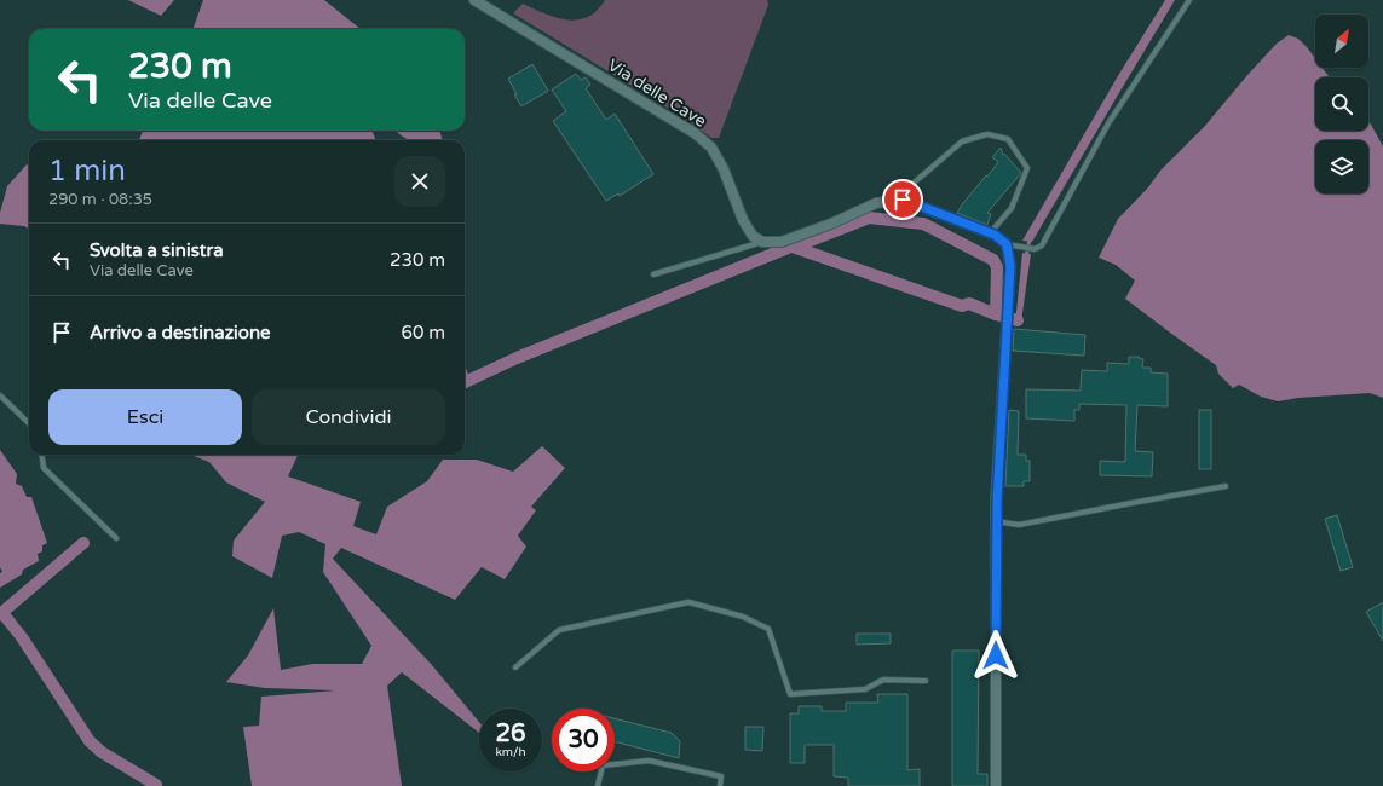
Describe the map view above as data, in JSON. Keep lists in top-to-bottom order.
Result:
{
  "streets": {
    "street": ["Via delle Cave"]
  },
  "north": "top right",
  "page": {
    "turn": ["230 m", "Via delle Cave"],
    "heading": ["1 min", "290 m · 08:35"],
    "list": [
      {
        "name": "Svolta a sinistra",
        "note": "Via delle Cave",
        "value": "230 m"
      },
      {
        "name": "Arrivo a destinazione",
        "value": "60 m"
      }
    ],
    "buttons": ["Esci", "Condividi"],
    "speed": "26 km/h",
    "limit": "30"
  }
}
